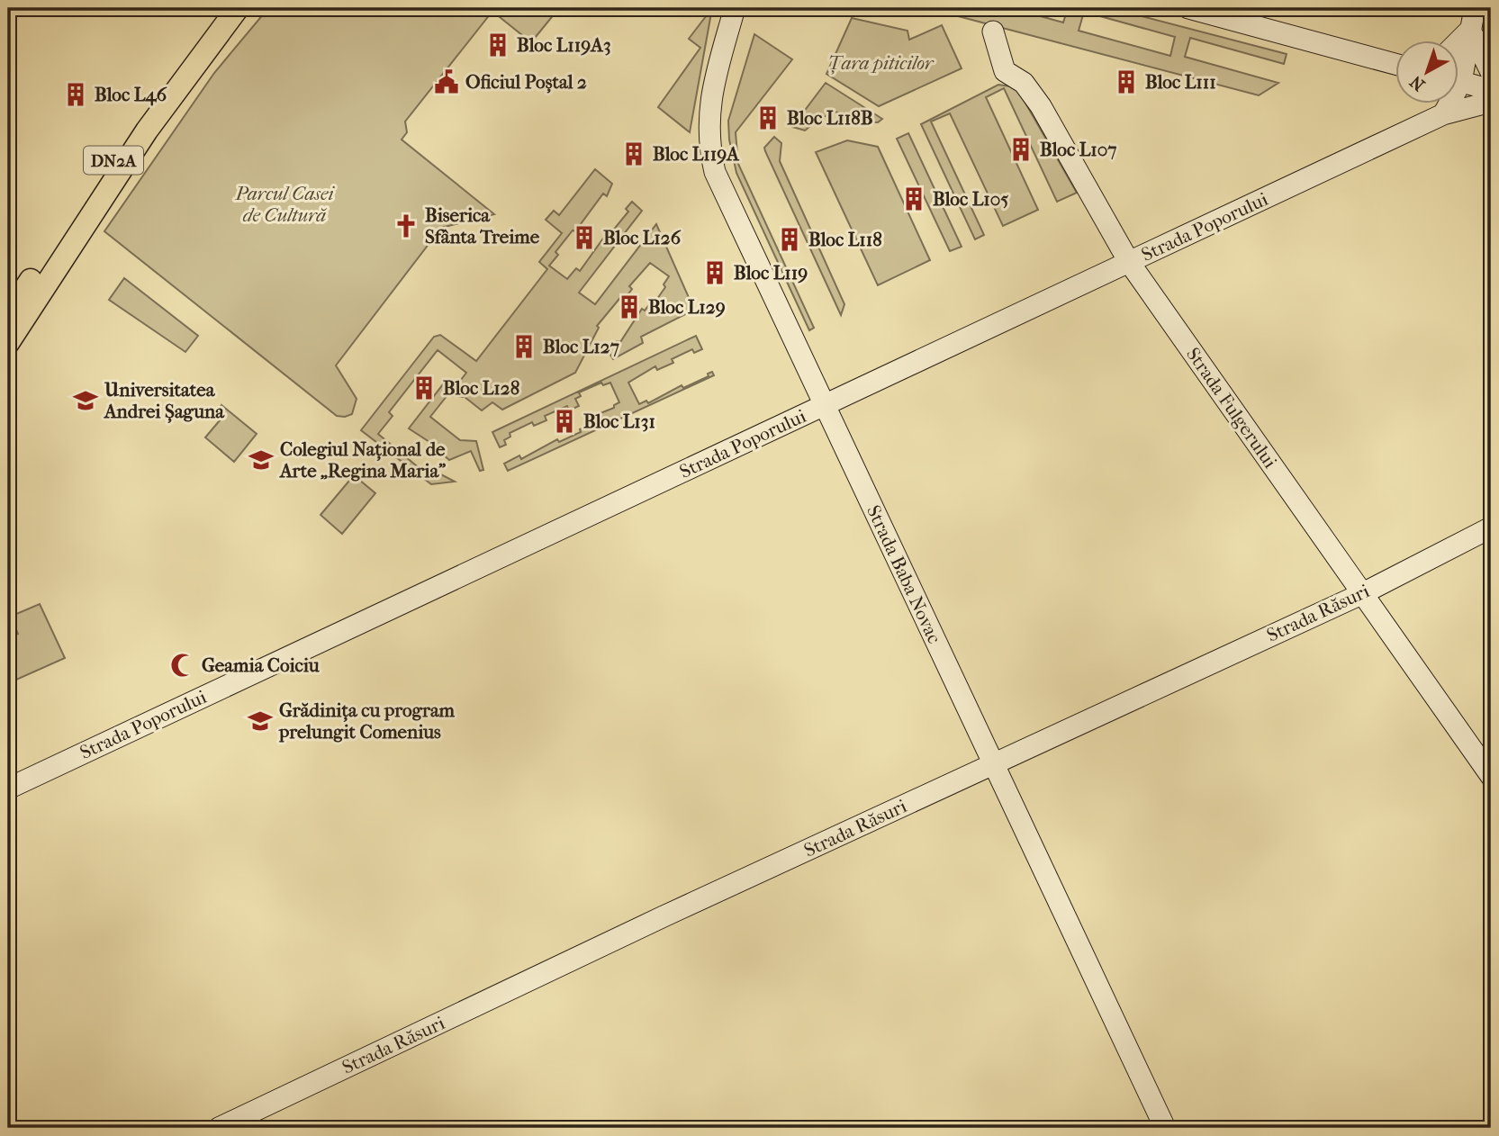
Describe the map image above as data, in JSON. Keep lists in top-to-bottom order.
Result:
{
  "streets": {
    "main road": ["DN2A"],
    "street": [
      "Strada Poporului",
      "Strada Fulgerului",
      "Strada Baba Novac",
      "Strada Răsuri"
    ]
  },
  "crossings": [
    ["Strada Poporului", "Strada Fulgerului"],
    ["Strada Poporului", "Strada Baba Novac"],
    ["Strada Fulgerului", "Strada Răsuri"],
    ["Strada Baba Novac", "Strada Răsuri"]
  ],
  "parks": ["Țara piticilor", "Parcul Casei de Cultură"],
  "places": {
    "building": [
      "Bloc L119A3",
      "Bloc L111",
      "Bloc L46",
      "Bloc L118B",
      "Bloc L107",
      "Bloc L119A",
      "Bloc L105",
      "Bloc L126",
      "Bloc L118",
      "Bloc L119",
      "Bloc L129",
      "Bloc L127",
      "Bloc L128",
      "Bloc L131"
    ],
    "public building": ["Oficiul Poștal 2"],
    "church": ["Biserica Sfânta Treime"],
    "school or university": ["Universitatea Andrei Șaguna", "Colegiul Național de Arte „Regina Maria”", "Grădinița cu program prelungit Comenius"],
    "mosque": ["Geamia Coiciu"]
  },
  "north": "bottom left"
}
